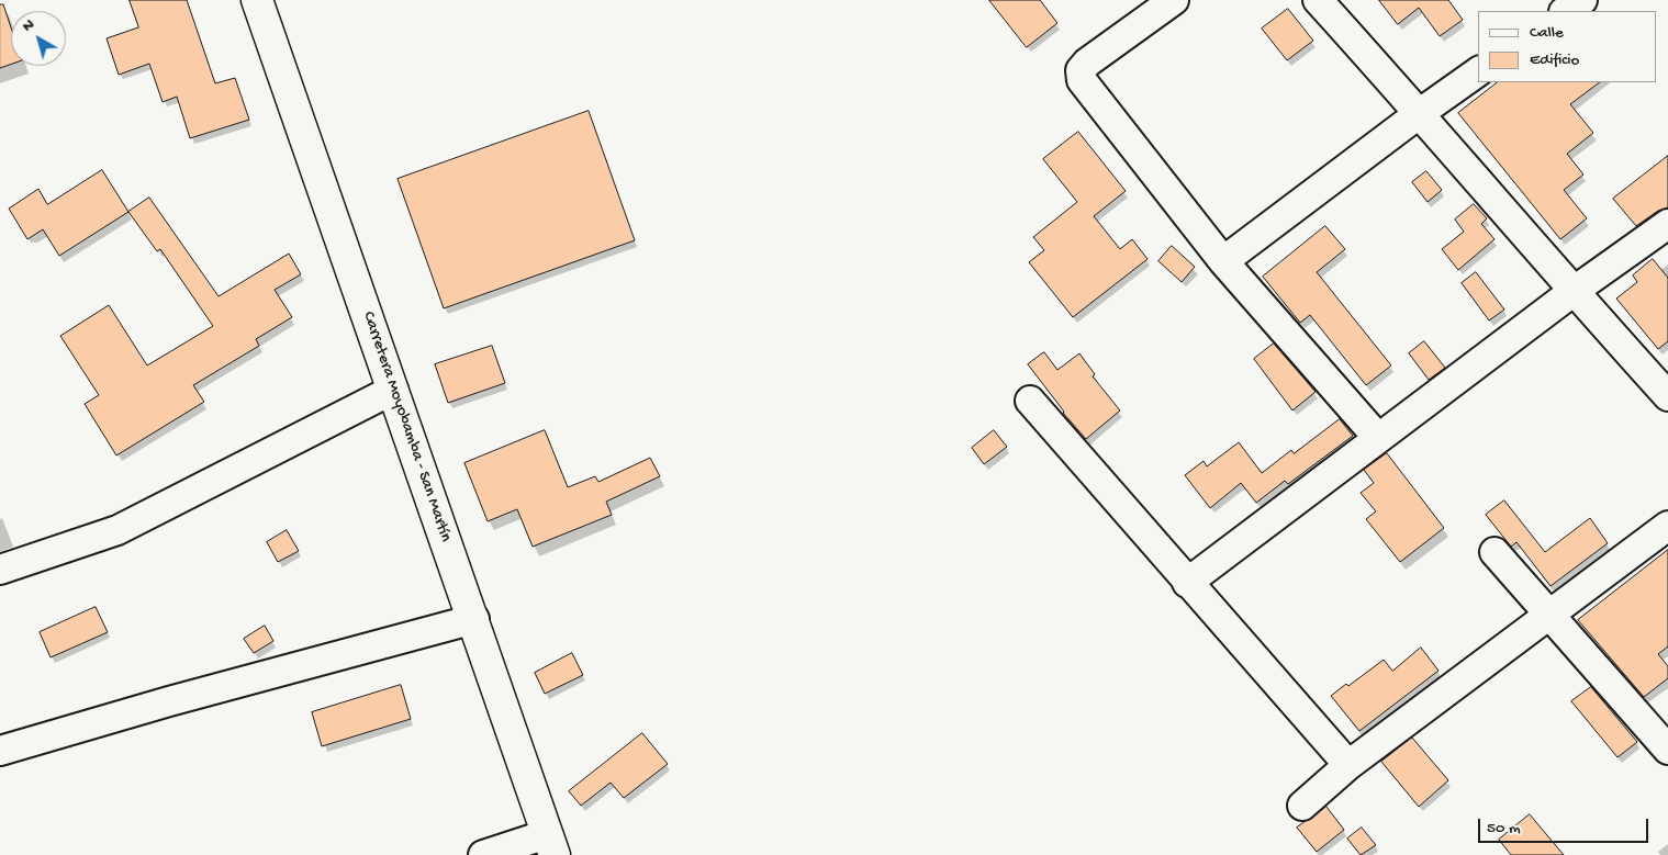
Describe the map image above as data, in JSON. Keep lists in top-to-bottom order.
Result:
{
  "streets": {
    "main road": ["Carretera Moyobamba - San Martín"]
  },
  "legend": ["Calle", "Edificio"],
  "scale_bar": "50 m",
  "north": "top left"
}
